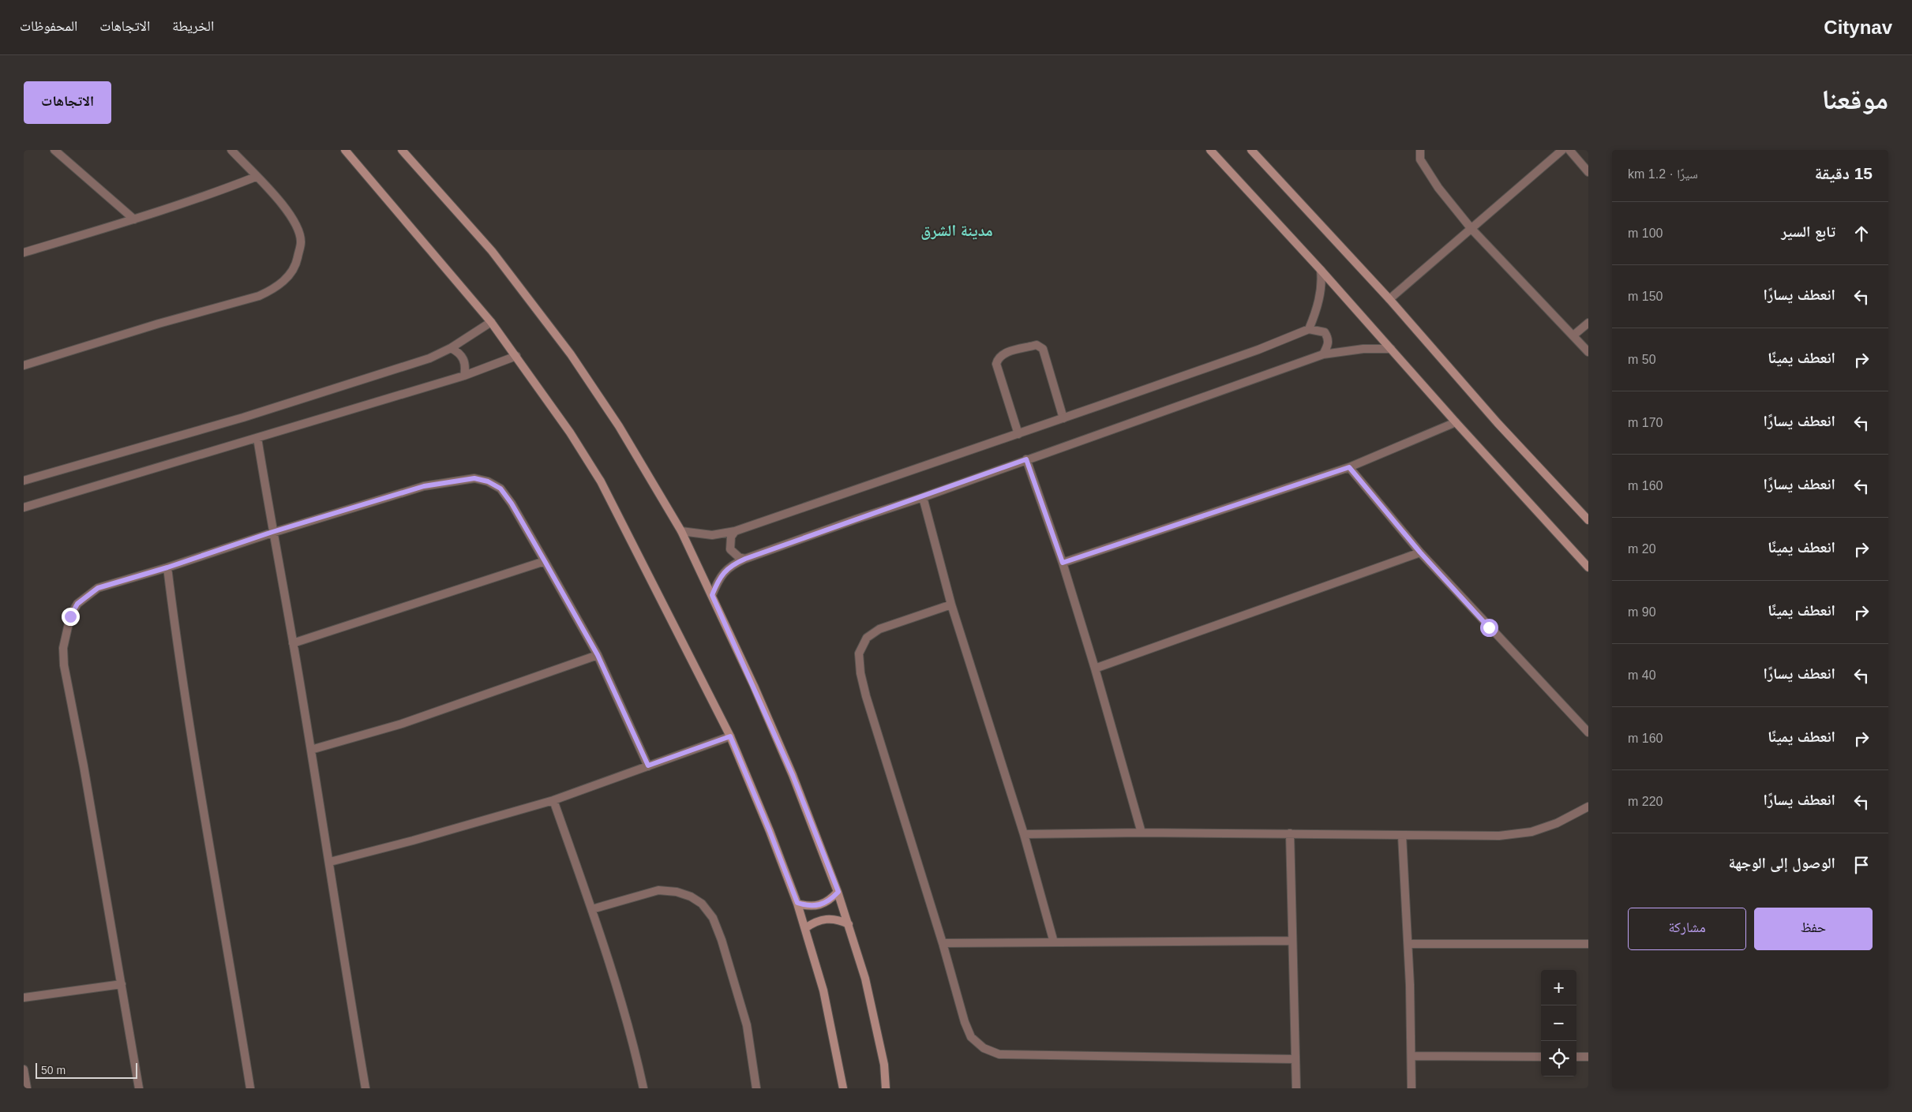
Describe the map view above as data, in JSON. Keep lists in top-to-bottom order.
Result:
{
  "districts": ["مدينة الشرق"],
  "scale_bar": "50 m",
  "page": {
    "header": "Citynav",
    "nav": ["الخريطة", "الاتجاهات", "المحفوظات"],
    "title": "موقعنا",
    "buttons": [
      "الاتجاهات",
      ["حفظ", "مشاركة"]
    ],
    "heading": ["15 دقيقة", "سيرًا · 1.2 km"],
    "list": [
      ["تابع السير", "100 m"],
      ["انعطف يسارًا", "150 m"],
      ["انعطف يمينًا", "50 m"],
      ["انعطف يسارًا", "170 m"],
      ["انعطف يسارًا", "160 m"],
      ["انعطف يمينًا", "20 m"],
      ["انعطف يمينًا", "90 m"],
      ["انعطف يسارًا", "40 m"],
      ["انعطف يمينًا", "160 m"],
      ["انعطف يسارًا", "220 m"],
      "الوصول إلى الوجهة"
    ],
    "map_buttons": ["+", "−"],
    "scale": "50 m"
  }
}
